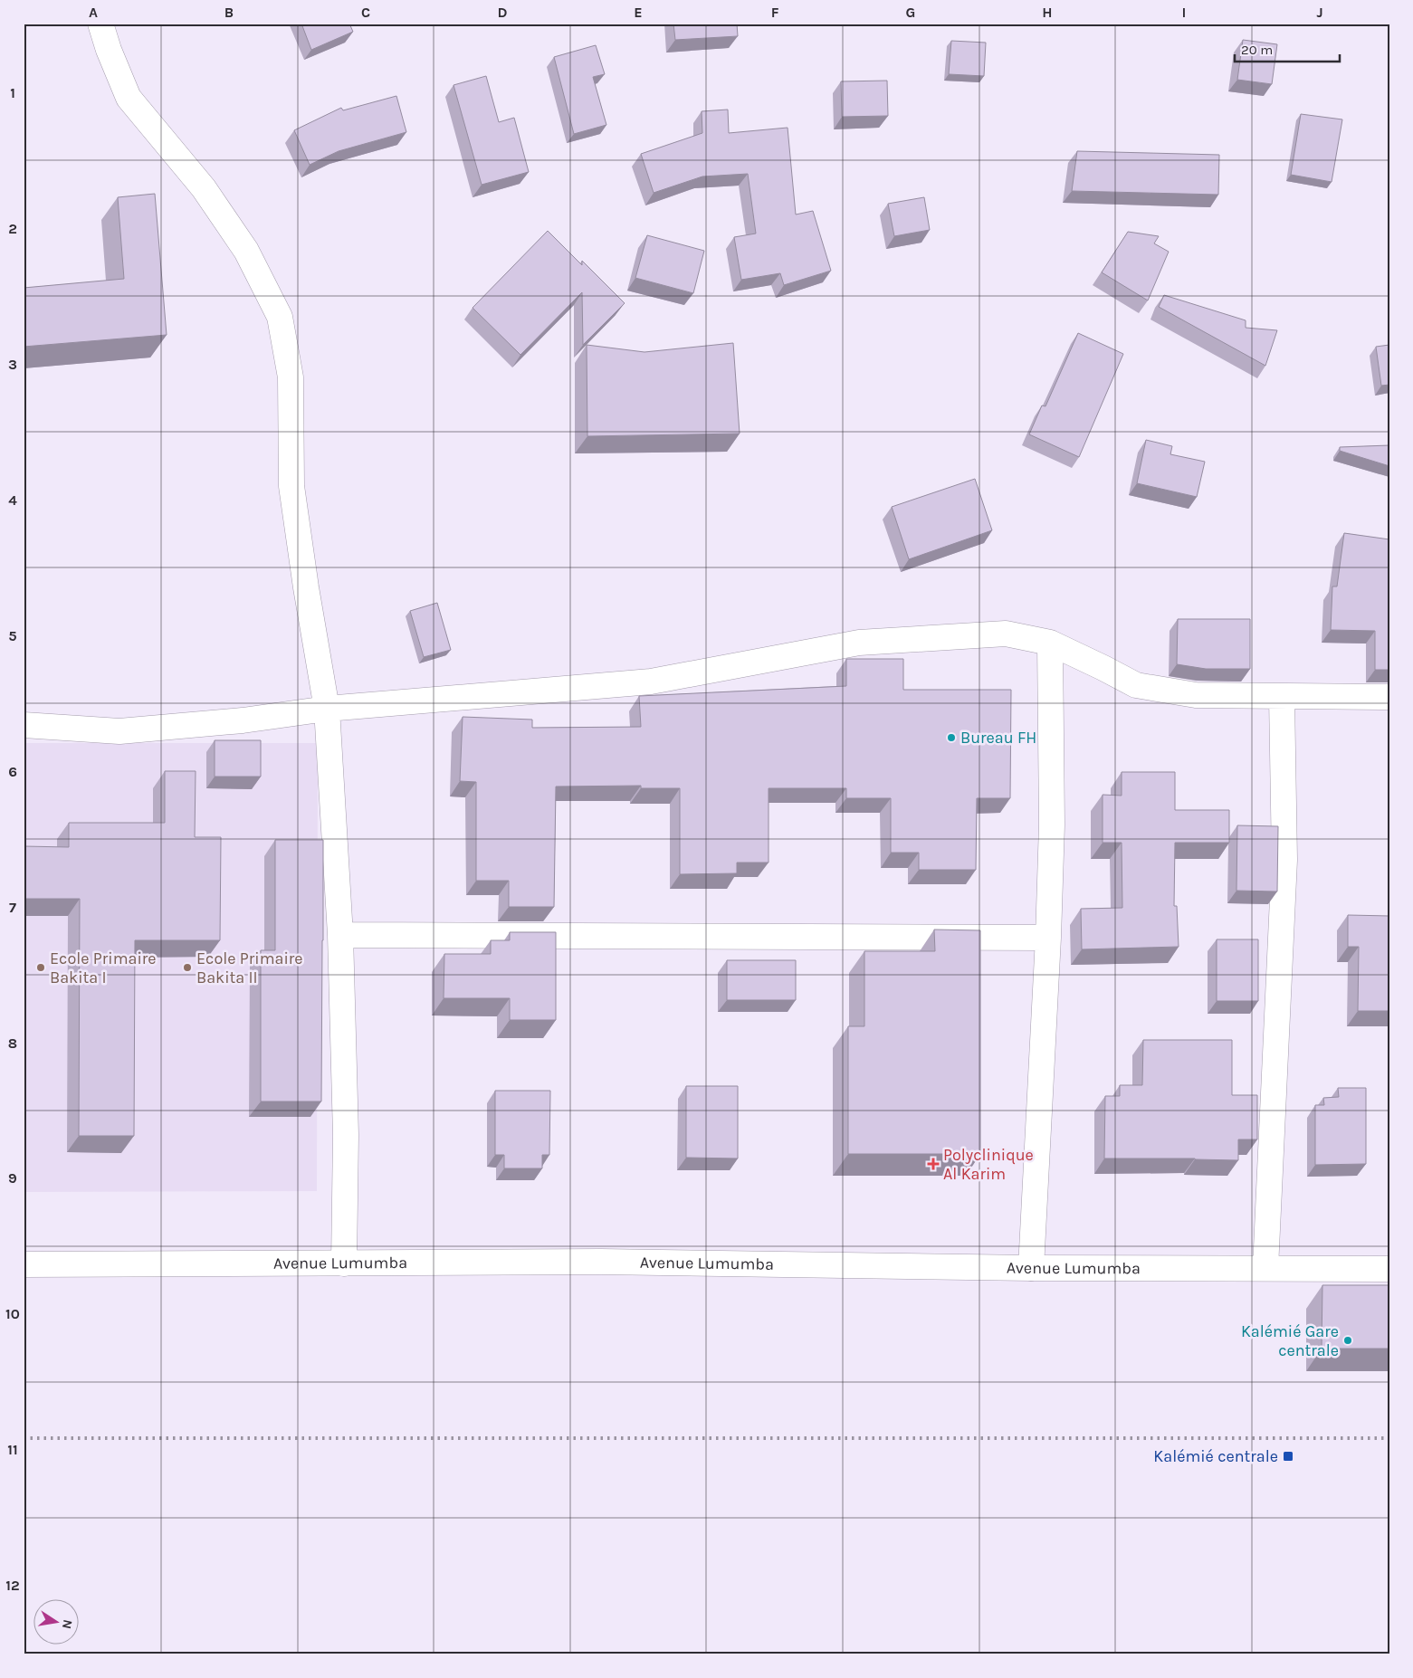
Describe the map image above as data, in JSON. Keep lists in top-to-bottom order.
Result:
{
  "streets": {
    "main road": ["Avenue Lumumba"]
  },
  "places": {
    "other": [
      "Bureau FH",
      "Ecole Primaire Bakita I",
      "Ecole Primaire Bakita II",
      "Kalémié Gare centrale"
    ],
    "health": ["Polyclinique Al Karim"],
    "transit": ["Kalémié centrale"]
  },
  "scale_bar": "20 m",
  "north": "right",
  "grid": {
    "columns": [
      "A",
      "B",
      "C",
      "D",
      "E",
      "F",
      "G",
      "H",
      "I",
      "J"
    ],
    "rows": [
      "1",
      "2",
      "3",
      "4",
      "5",
      "6",
      "7",
      "8",
      "9",
      "10",
      "11",
      "12"
    ]
  }
}
